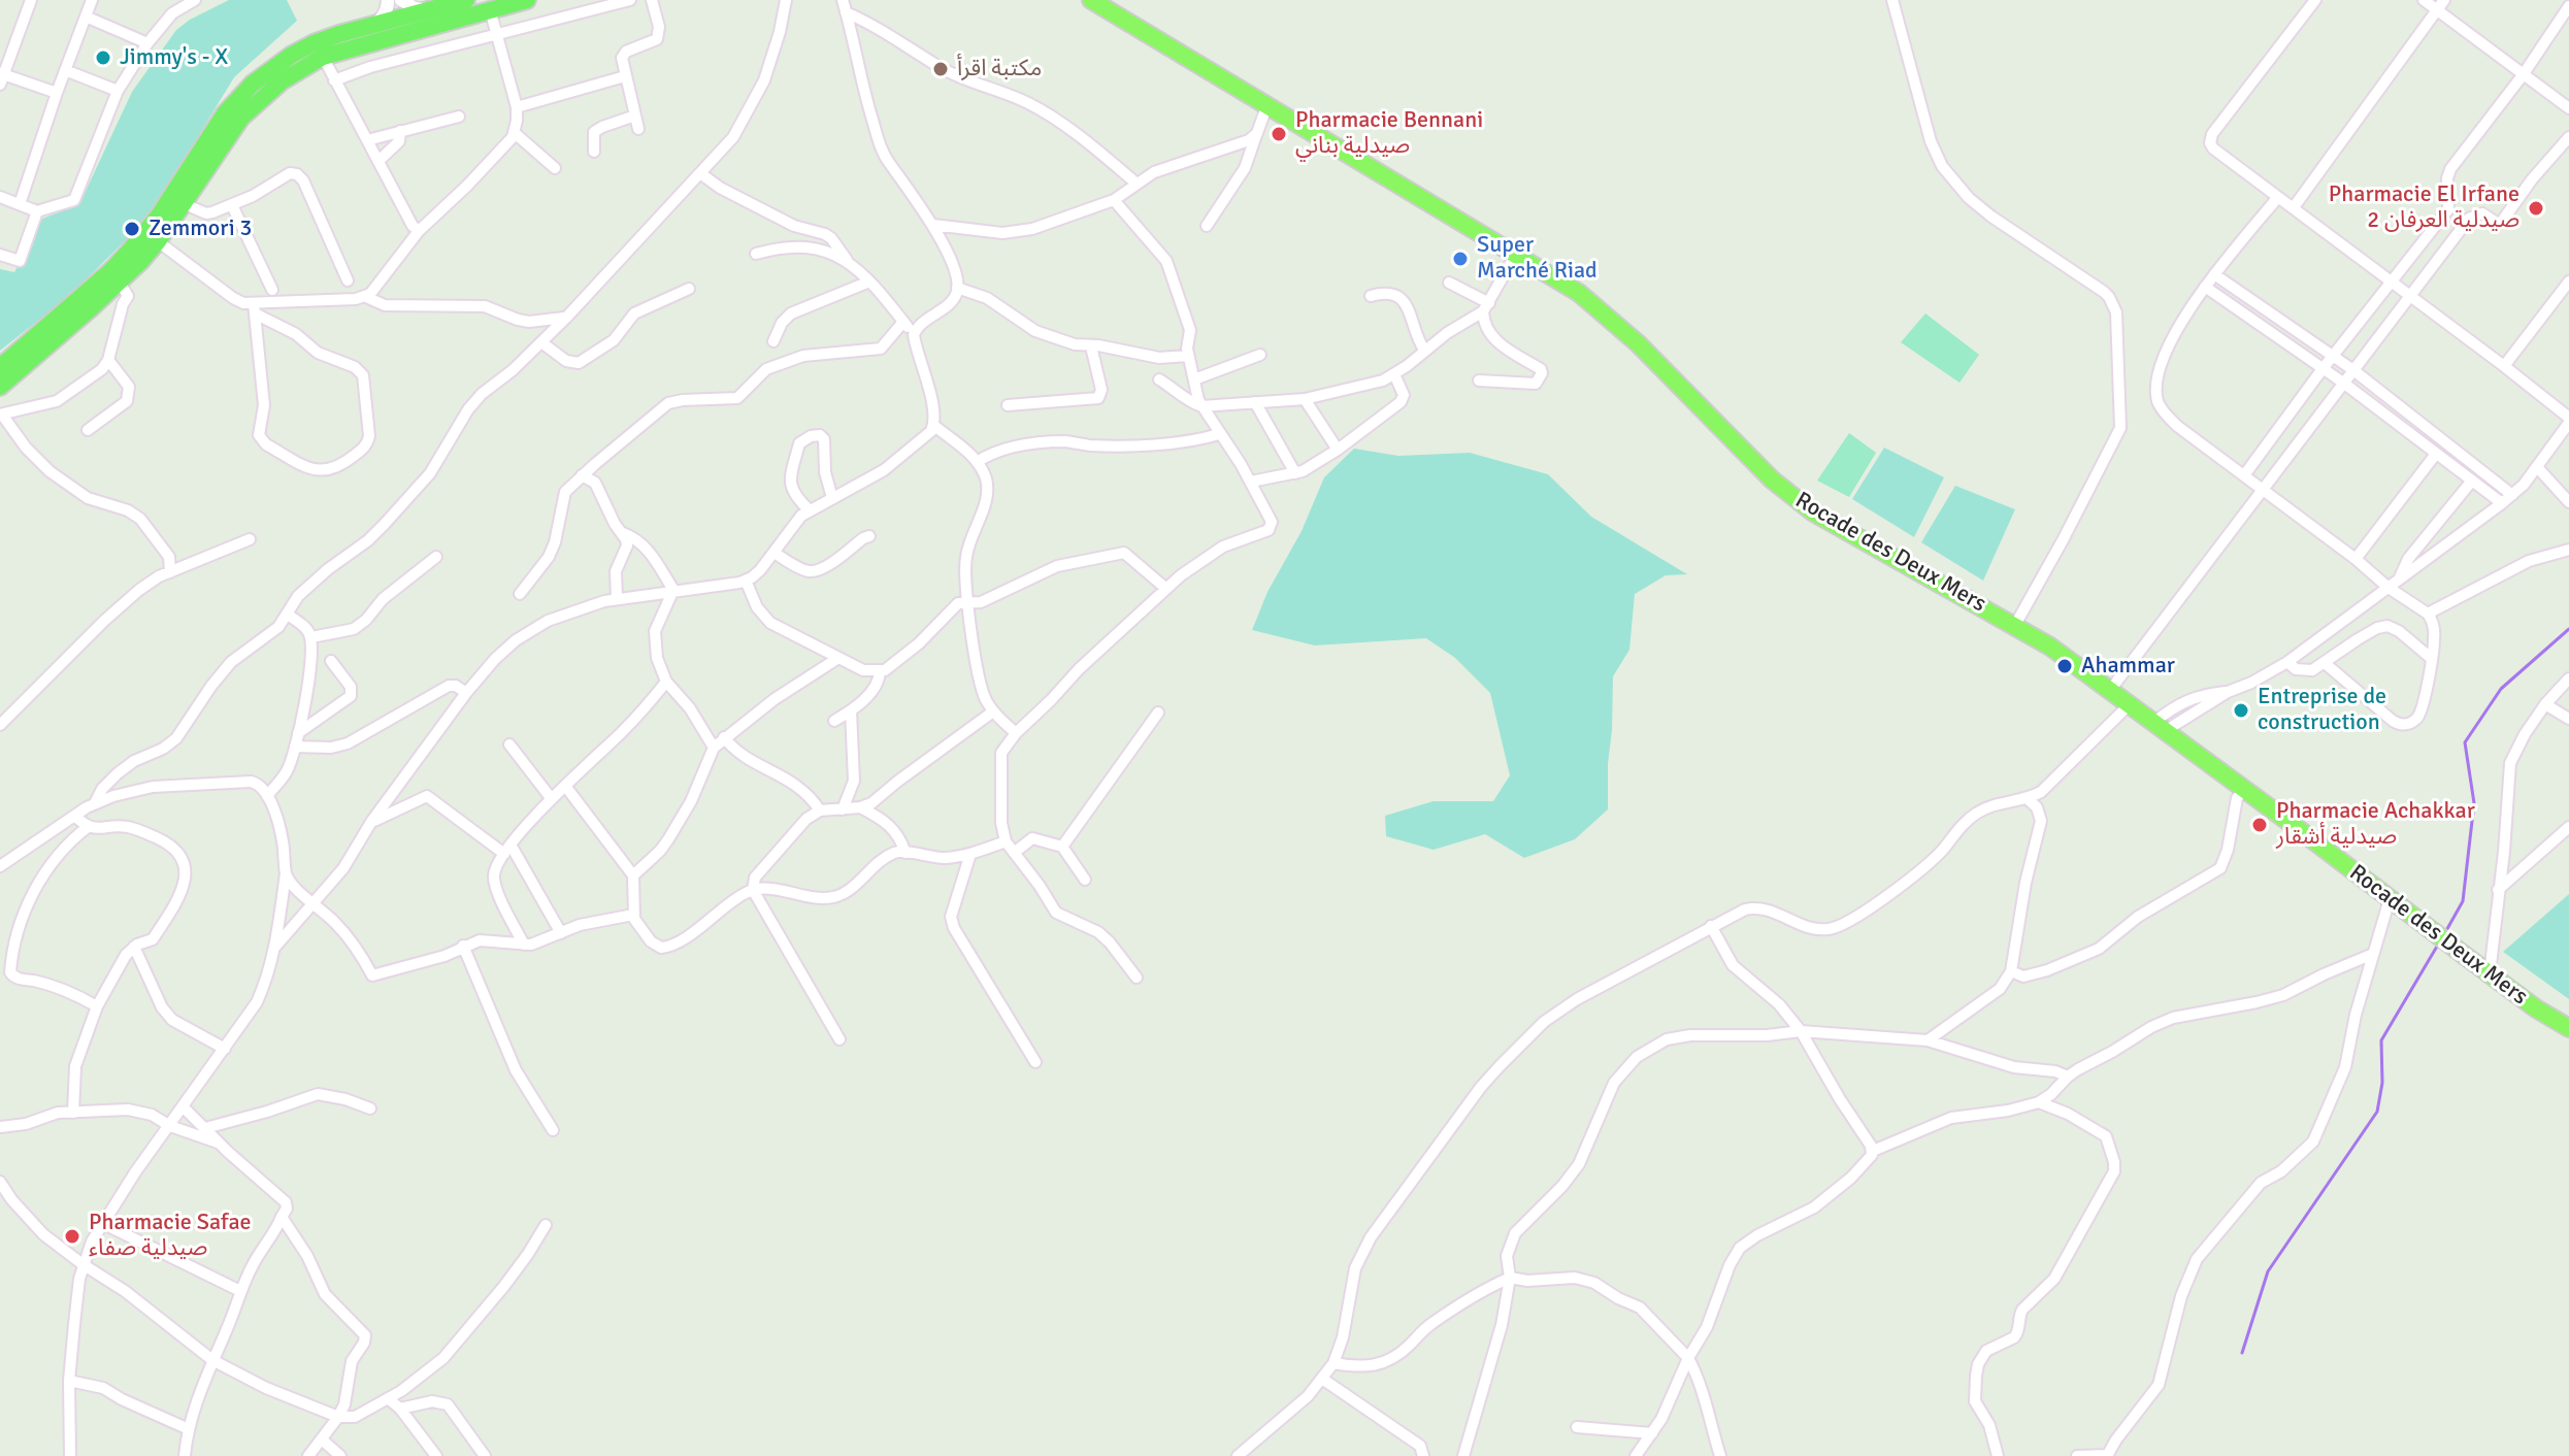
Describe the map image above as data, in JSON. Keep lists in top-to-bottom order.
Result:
{
  "streets": {
    "highway": ["Rocade des Deux Mers"]
  },
  "places": [
    "Jimmy's - X",
    "مكتبة اقرأ",
    "Pharmacie Bennani صيدلية بناني",
    "Pharmacie El Irfane صيدلية العرفان 2",
    "Zemmori 3",
    "Super Marché Riad",
    "Ahammar",
    "Entreprise de construction",
    "Pharmacie Achakkar صيدلية أشقار",
    "Pharmacie Safae صيدلية صفاء"
  ]
}
